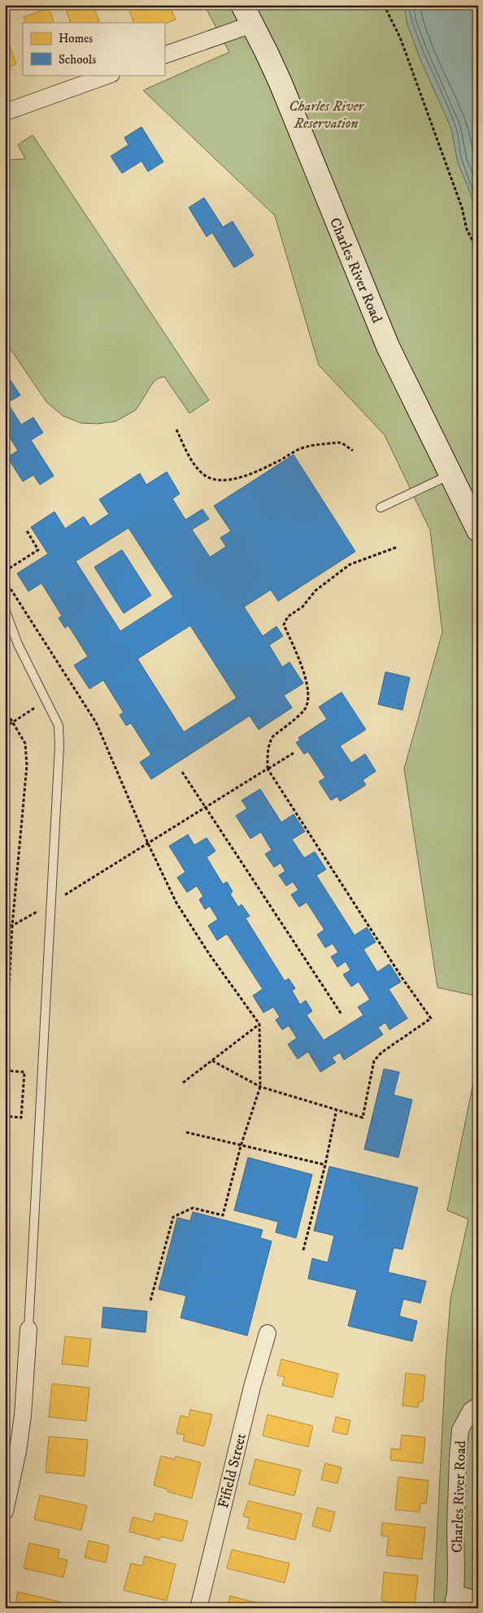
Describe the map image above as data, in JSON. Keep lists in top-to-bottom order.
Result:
{
  "streets": {
    "street": ["Charles River Road", "Fifield Street"]
  },
  "parks": ["Charles River Reservation"],
  "legend": ["Homes", "Schools"]
}
